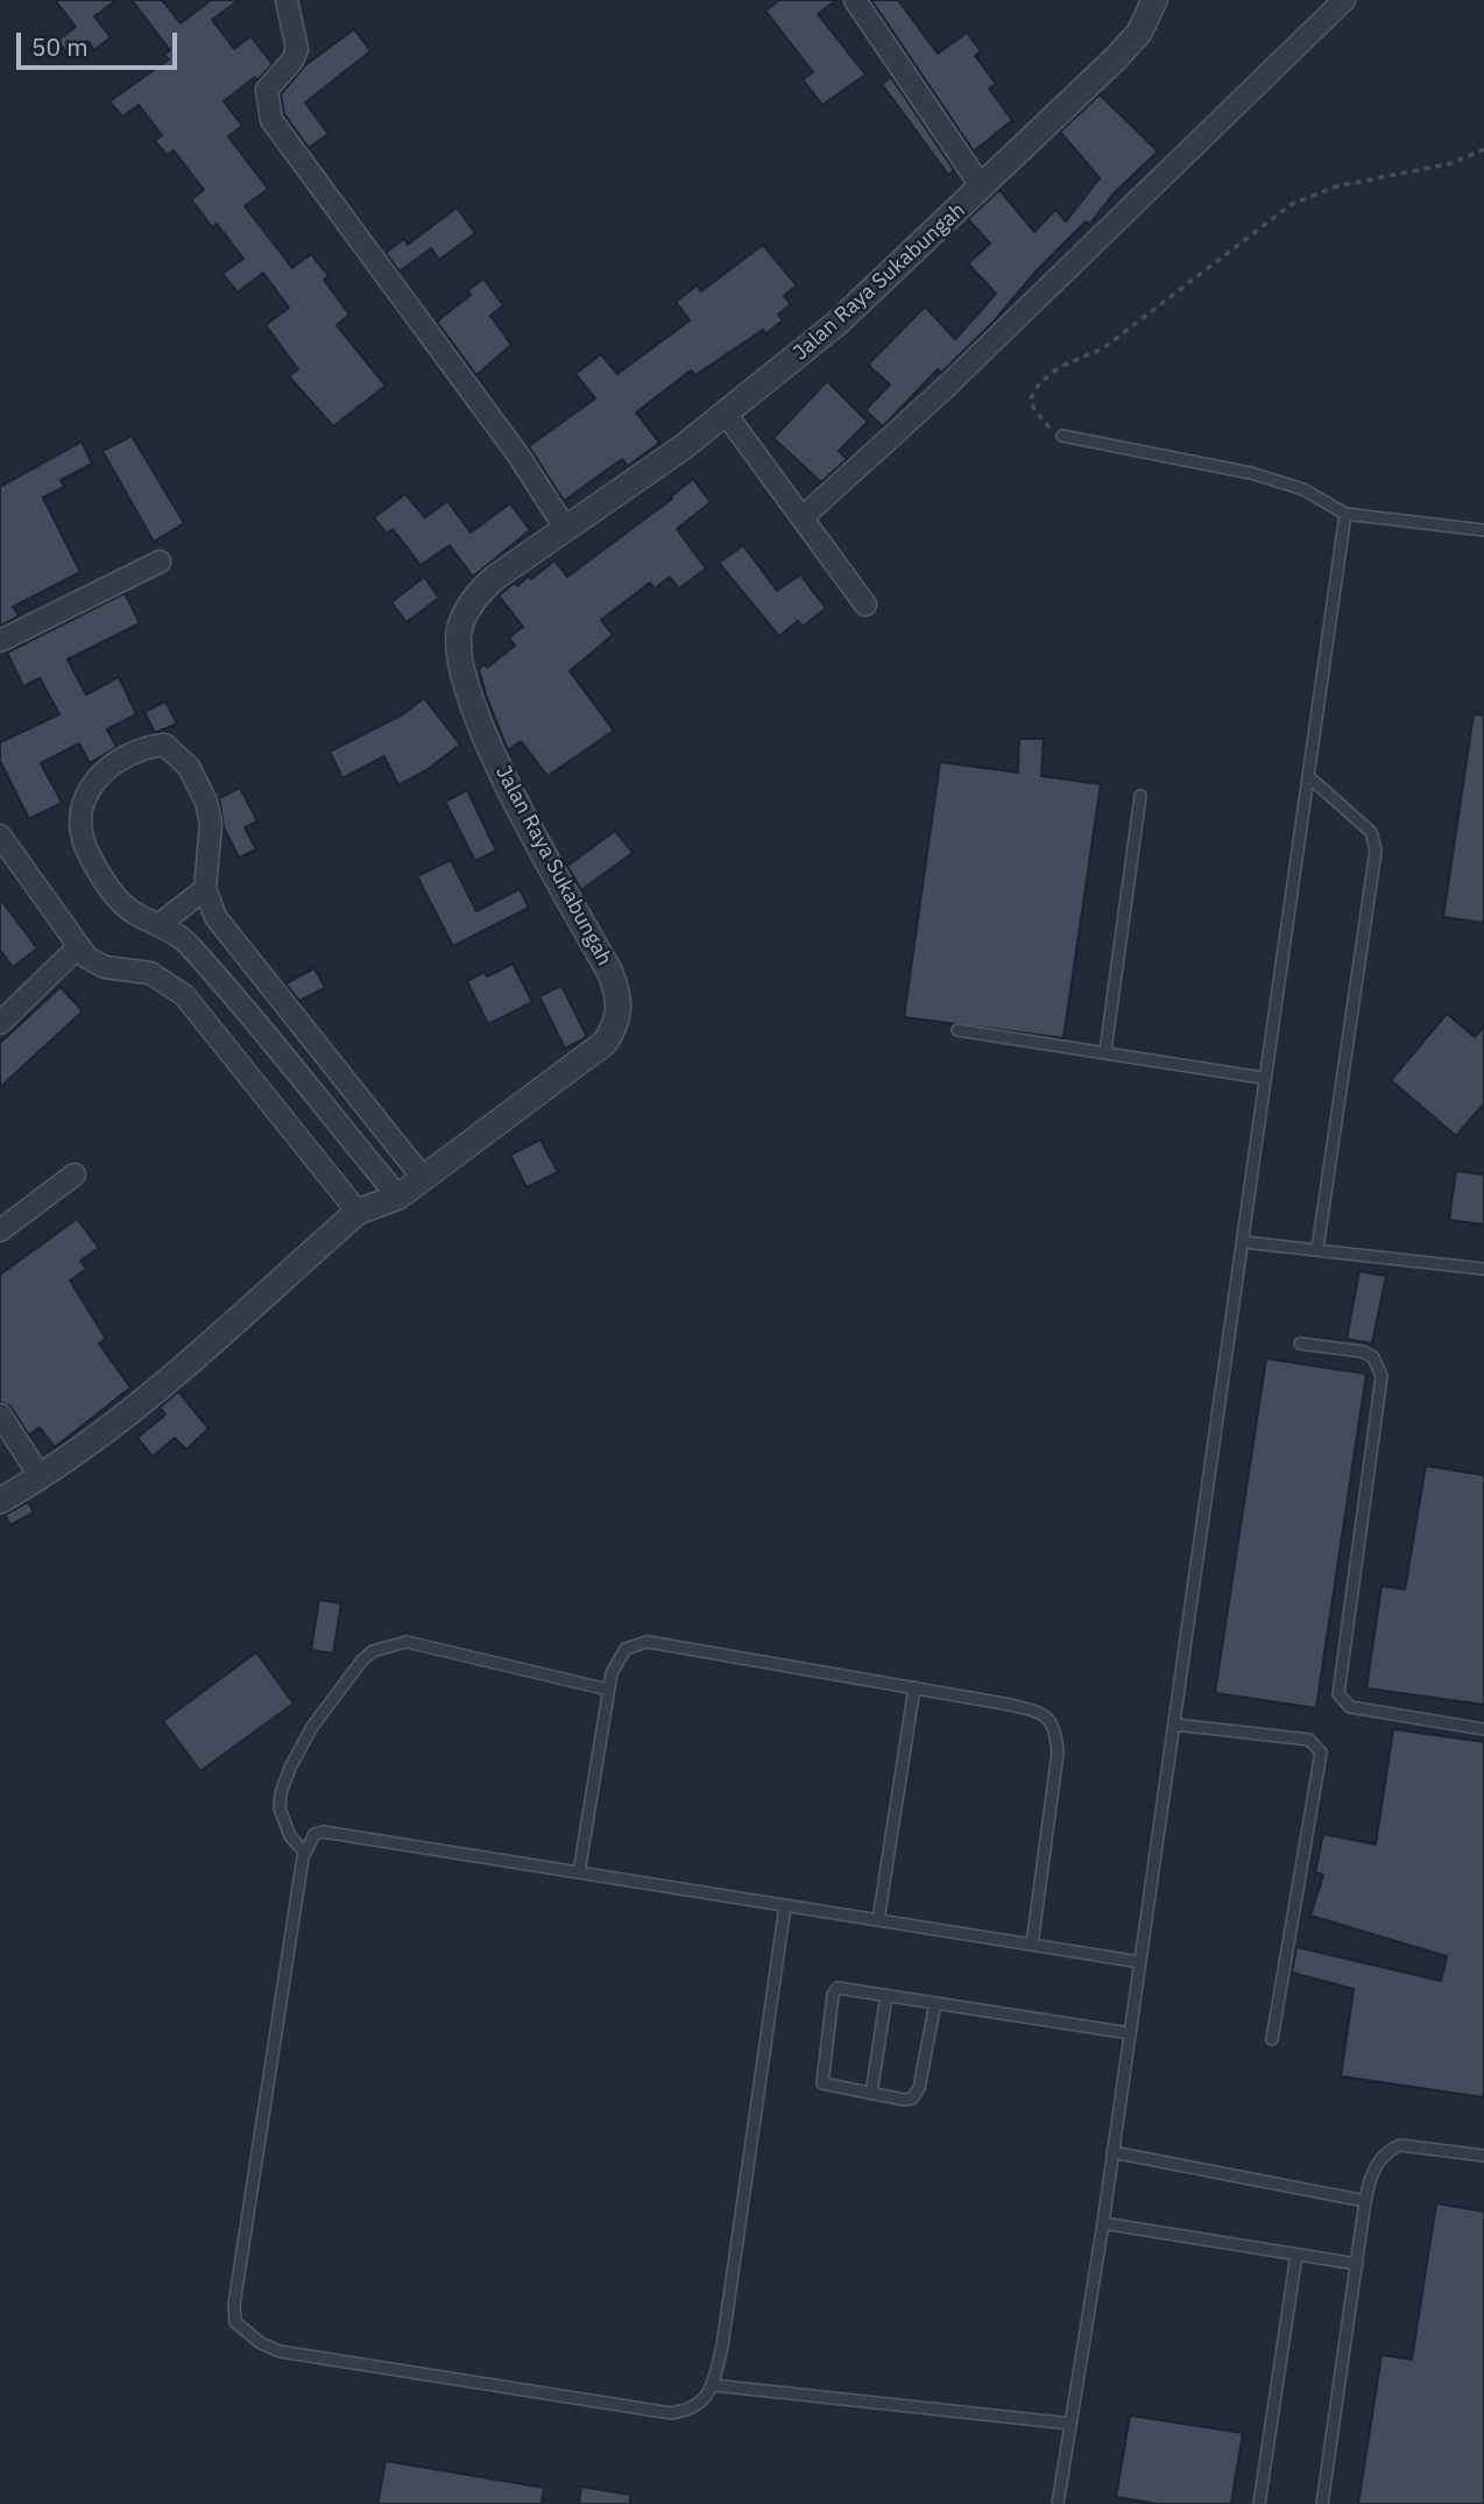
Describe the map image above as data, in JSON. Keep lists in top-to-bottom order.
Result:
{
  "streets": {
    "street": ["Jalan Raya Sukabungah"]
  },
  "scale_bar": "50 m"
}
